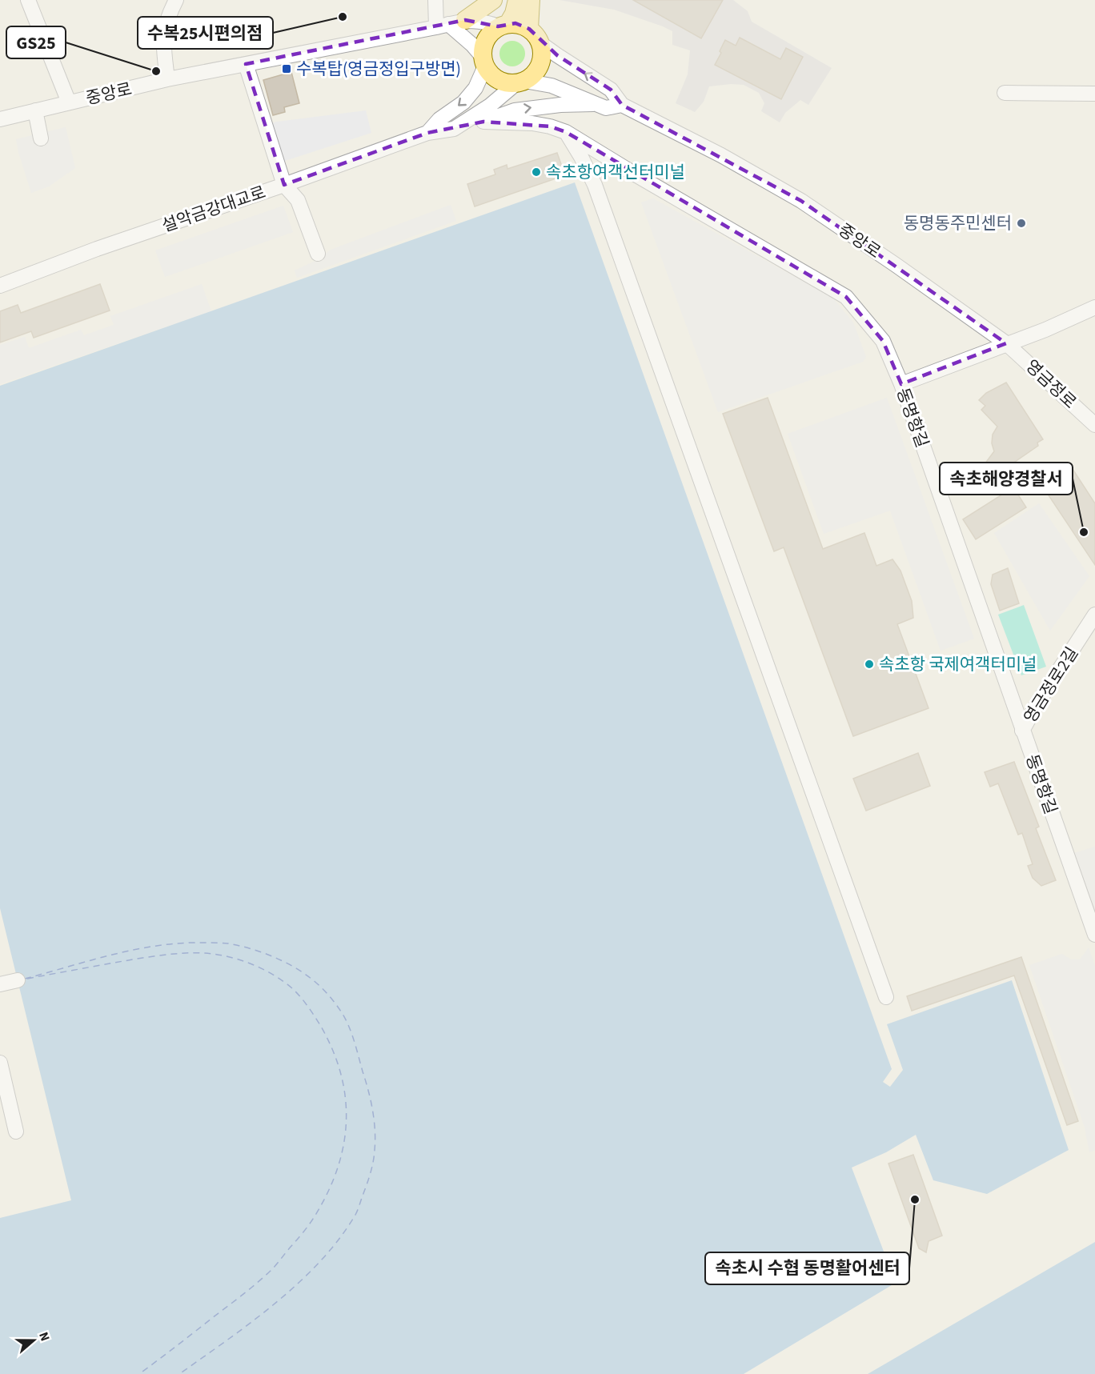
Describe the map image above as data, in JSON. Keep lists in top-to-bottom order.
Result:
{
  "streets": {
    "street": [
      "중앙로",
      "설악금강대교로",
      "영금정로",
      "동명항길",
      "영금정로2길"
    ]
  },
  "crossings": [
    ["중앙로", "영금정로"],
    ["동명항길", "영금정로2길"]
  ],
  "places": {
    "other": [
      "수복25시편의점",
      "GS25",
      "속초항여객선터미널",
      "동명동주민센터",
      "속초해양경찰서",
      "속초항 국제여객터미널",
      "속초시 수협 동명활어센터"
    ],
    "transit": ["수복탑(영금정입구방면)"]
  },
  "north": "right"
}
